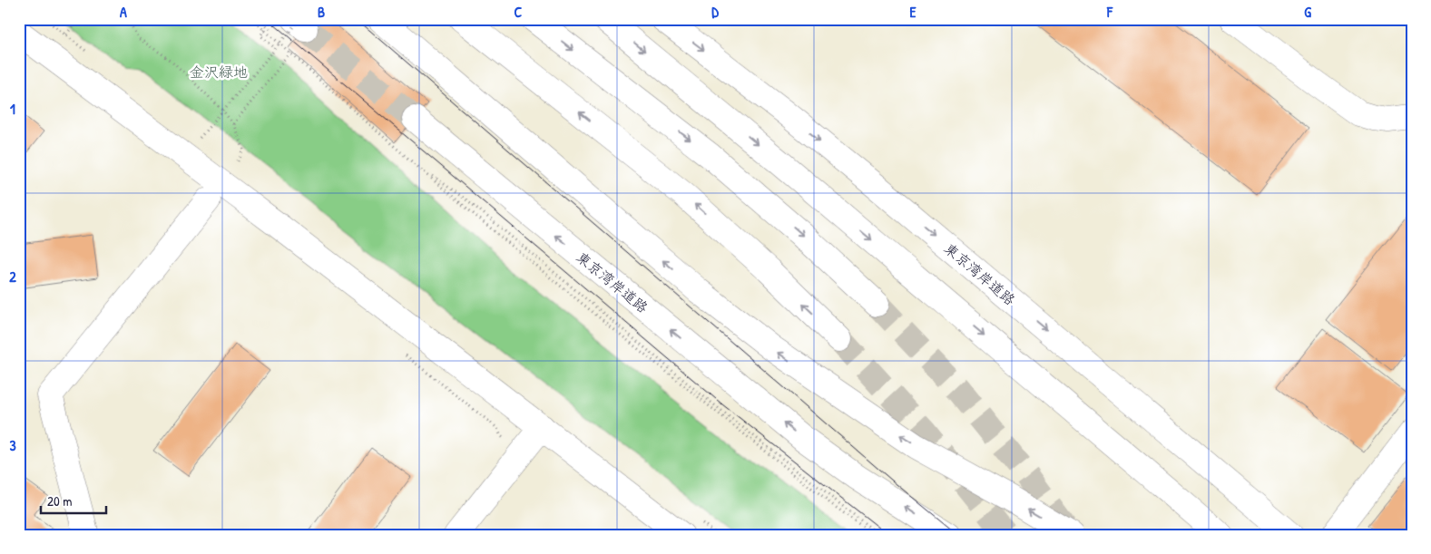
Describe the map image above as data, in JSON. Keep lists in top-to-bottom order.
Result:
{
  "streets": {
    "main road": ["東京湾岸道路"]
  },
  "parks": ["金沢緑地"],
  "scale_bar": "20 m",
  "grid": {
    "columns": [
      "A",
      "B",
      "C",
      "D",
      "E",
      "F",
      "G"
    ],
    "rows": ["1", "2", "3"]
  }
}
